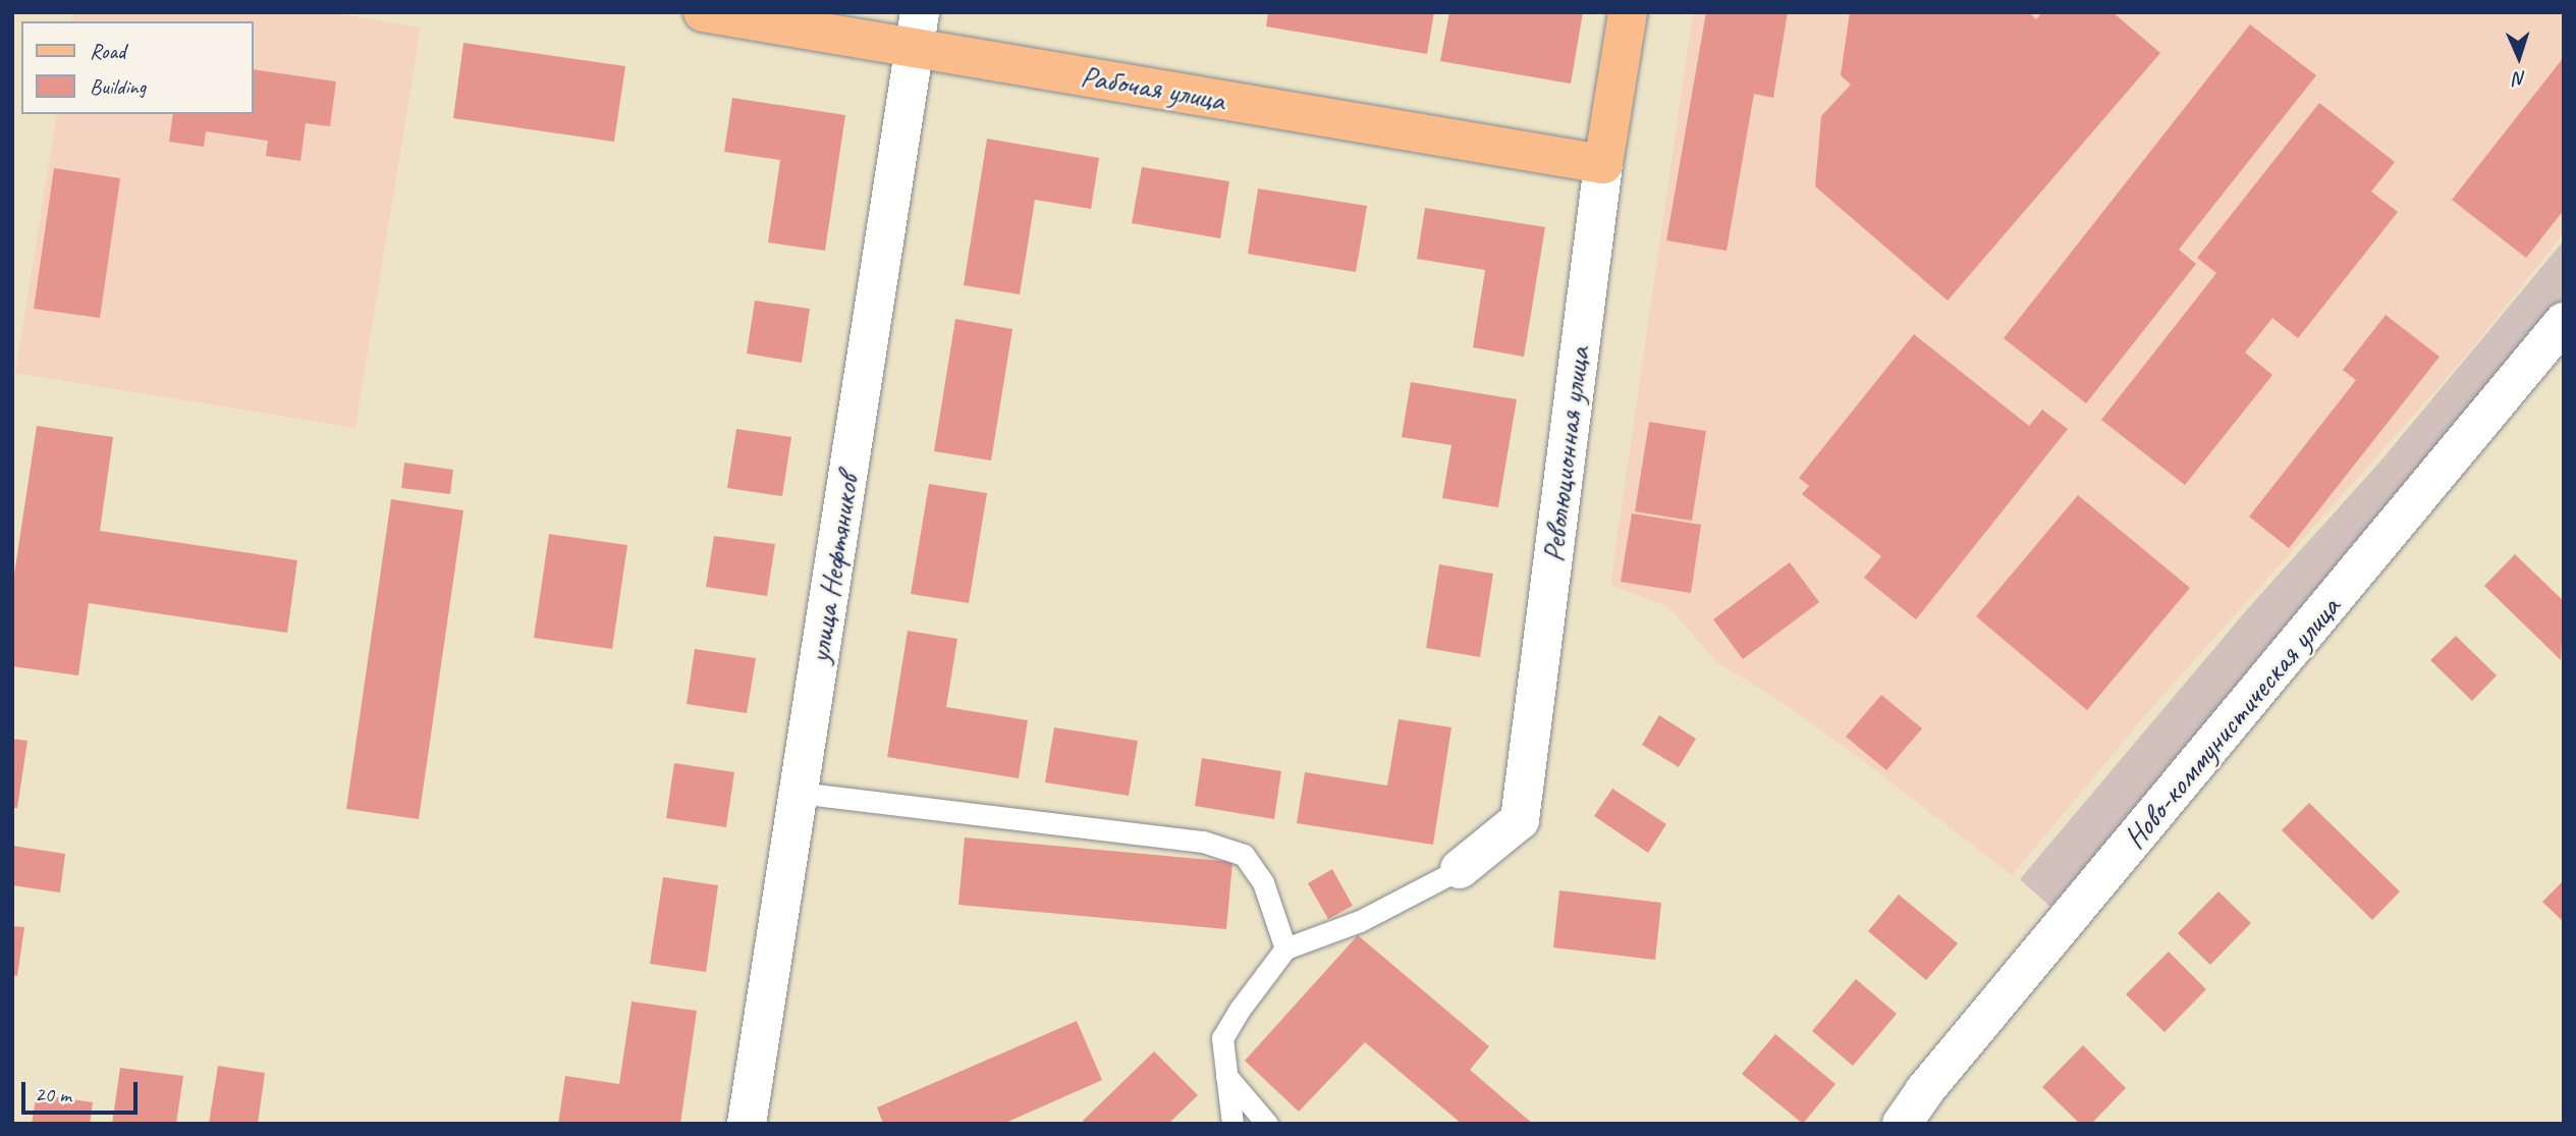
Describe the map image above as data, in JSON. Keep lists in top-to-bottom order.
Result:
{
  "streets": {
    "main road": ["Рабочая улица", "Революционная улица"],
    "street": ["улица Нефтяников", "Ново-коммунистическая улица"]
  },
  "crossings": [
    ["Рабочая улица", "Революционная улица"],
    ["Рабочая улица", "улица Нефтяников"]
  ],
  "legend": ["Road", "Building"],
  "scale_bar": "20 m",
  "north": "bottom"
}
